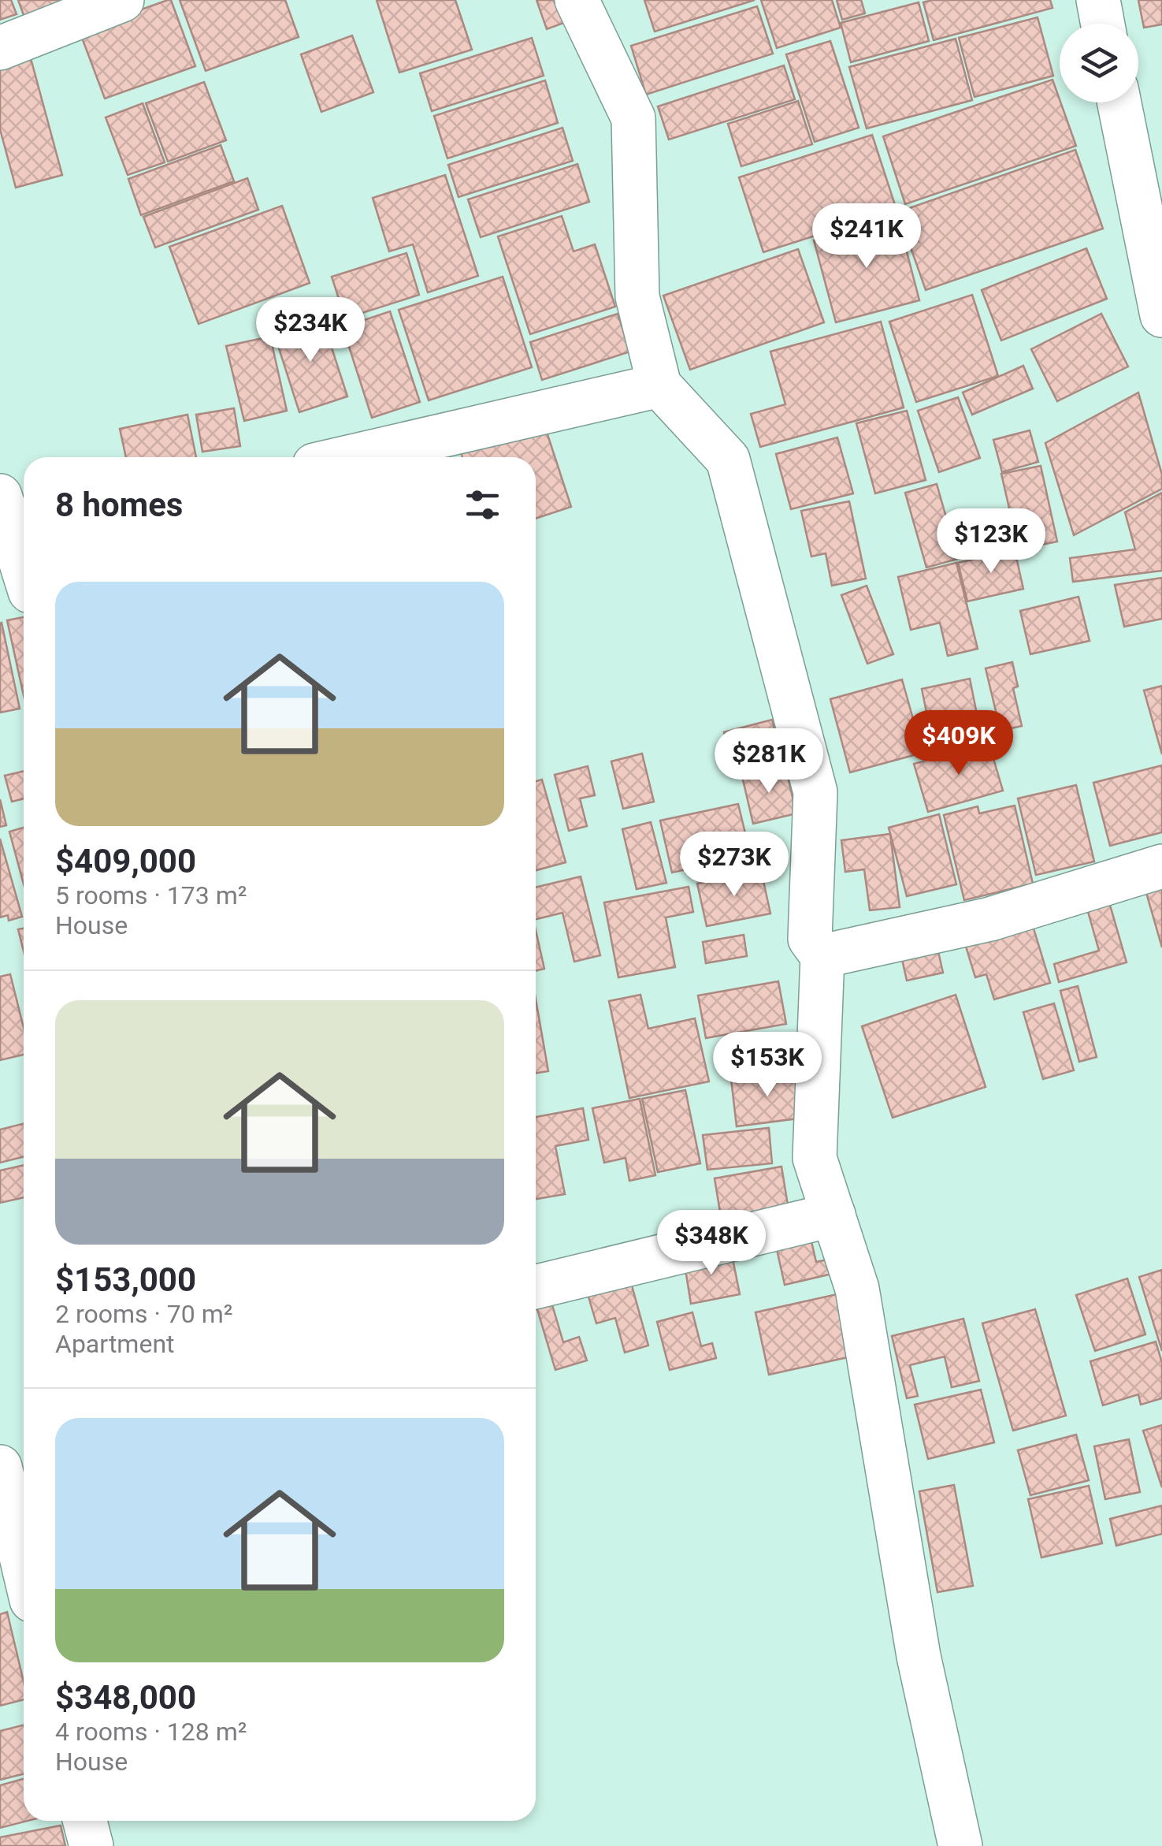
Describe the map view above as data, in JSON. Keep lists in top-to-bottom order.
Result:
{
  "page": {
    "price": [
      "$241K",
      "$234K",
      "$123K",
      "$409K",
      "$281K",
      "$273K",
      "$153K",
      "$348K"
    ],
    "heading": "8 homes",
    "list": [
      {
        "name": "$409,000",
        "note": "5 rooms · 173 m² · House"
      },
      {
        "name": "$153,000",
        "note": "2 rooms · 70 m² · Apartment"
      },
      {
        "name": "$348,000",
        "note": "4 rooms · 128 m² · House"
      }
    ]
  }
}
